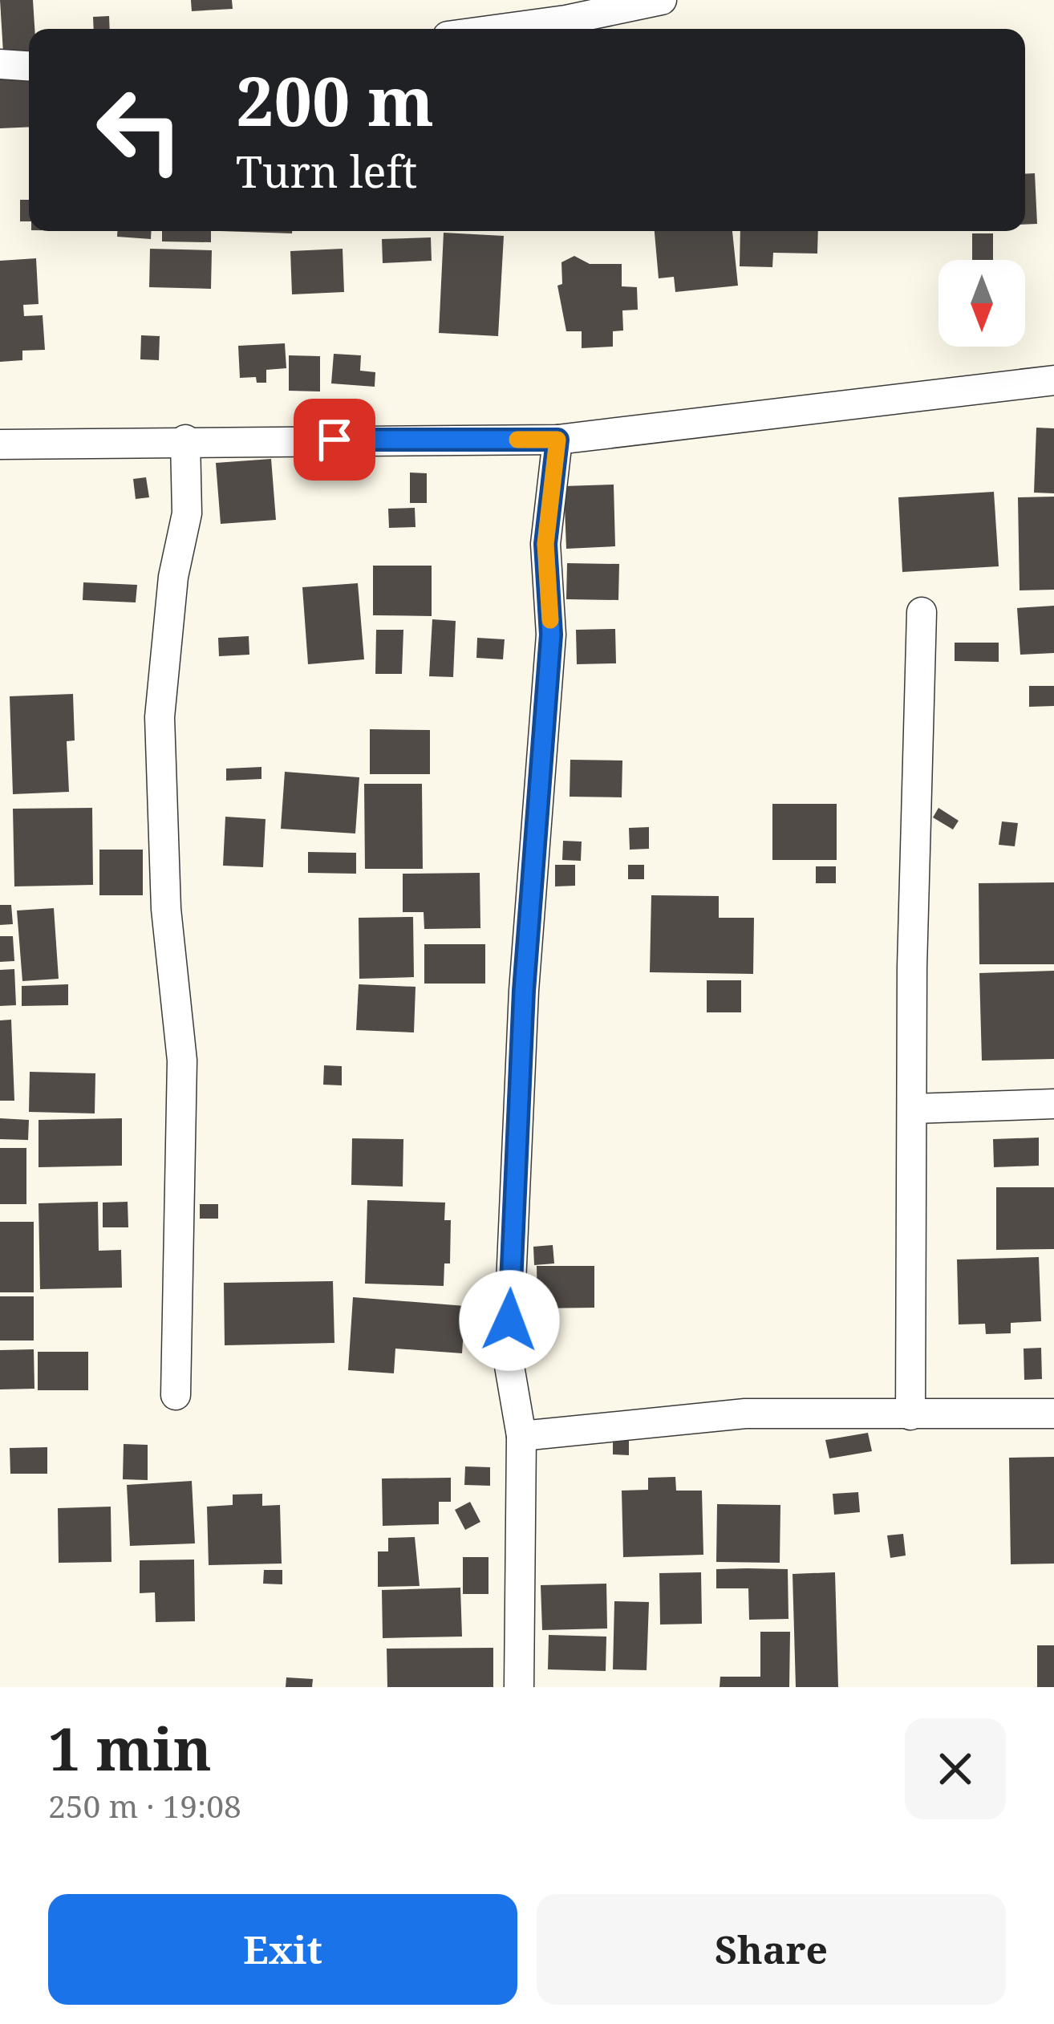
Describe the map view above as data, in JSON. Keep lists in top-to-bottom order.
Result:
{
  "north": "bottom",
  "page": {
    "turn": ["200 m", "Turn left"],
    "heading": ["1 min", "250 m · 19:08"],
    "buttons": ["Exit", "Share"]
  }
}
